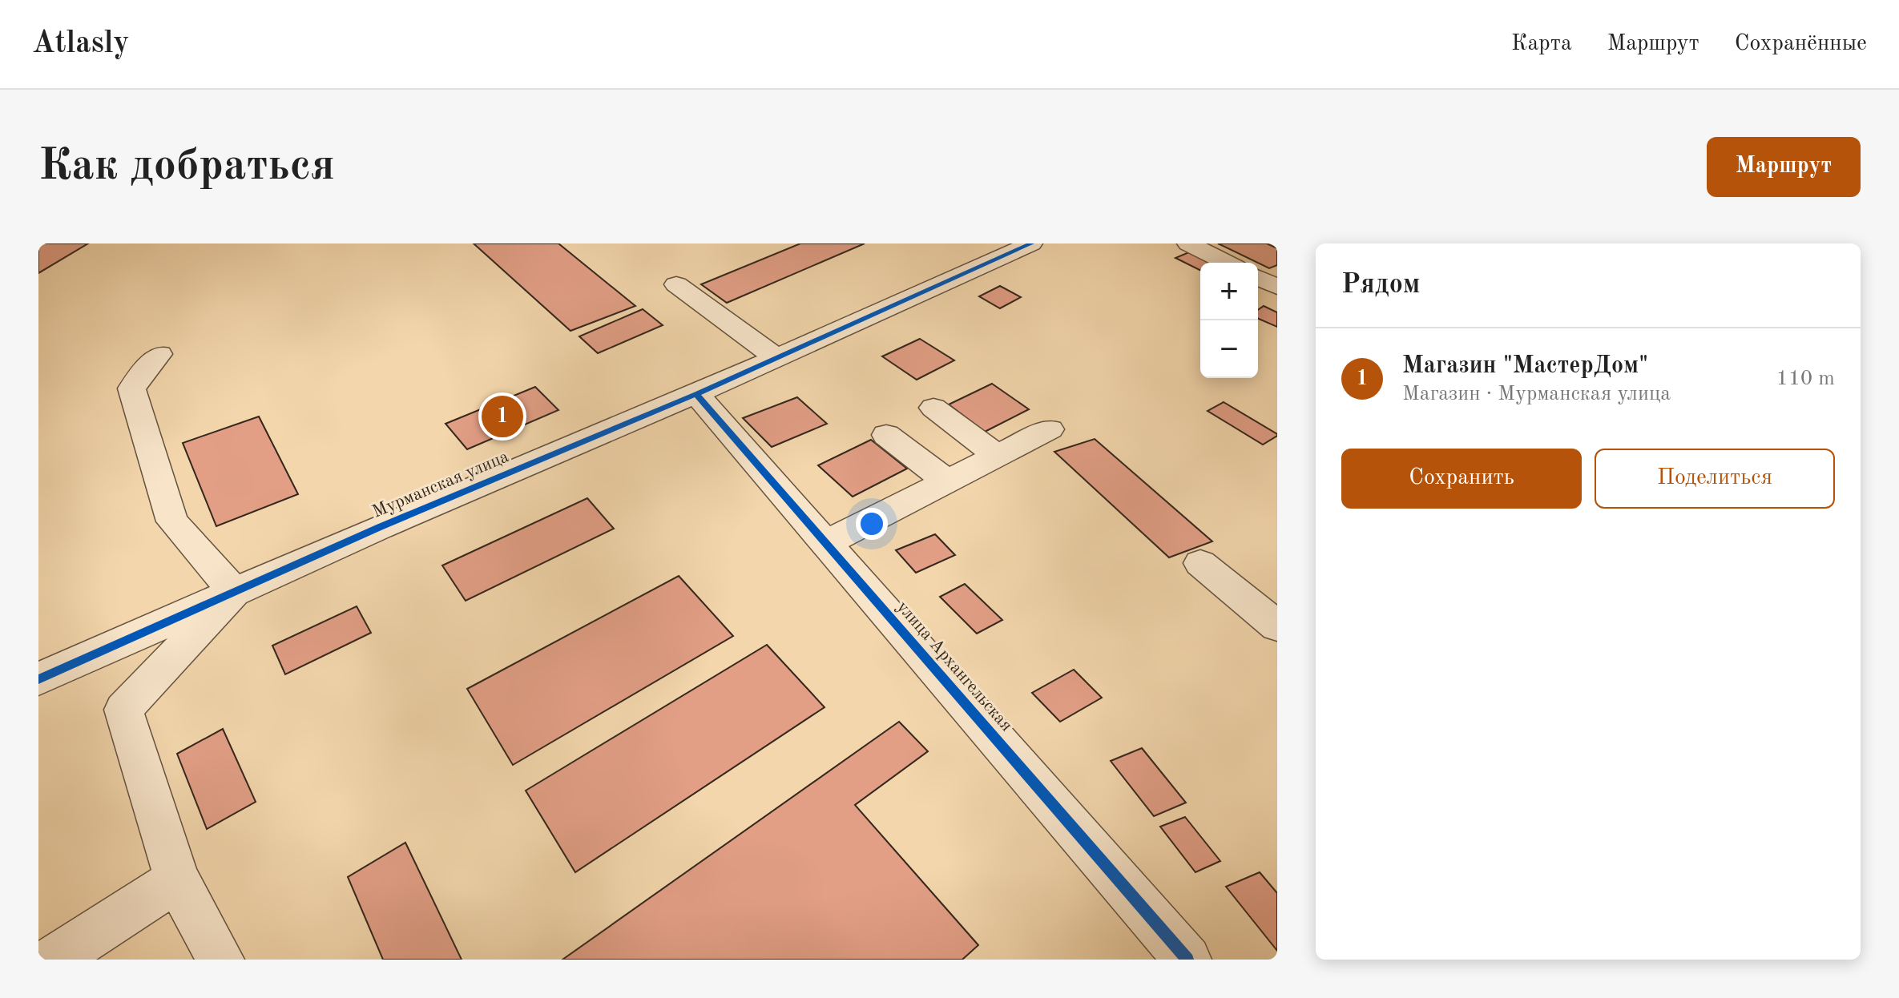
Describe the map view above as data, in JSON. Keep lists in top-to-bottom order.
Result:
{
  "streets": {
    "street": ["Мурманская улица", "улица Архангельская"]
  },
  "crossings": [
    ["Мурманская улица", "улица Архангельская"]
  ],
  "page": {
    "header": "Atlasly",
    "nav": ["Карта", "Маршрут", "Сохранённые"],
    "buttons": [
      "Маршрут",
      ["Сохранить", "Поделиться"]
    ],
    "title": "Как добраться",
    "heading": "Рядом",
    "map_buttons": ["+", "−"],
    "list": [
      {
        "mark": "1",
        "name": "Магазин \"МастерДом\"",
        "note": "Магазин · Мурманская улица",
        "value": "110 m"
      }
    ],
    "pins": "1"
  }
}
